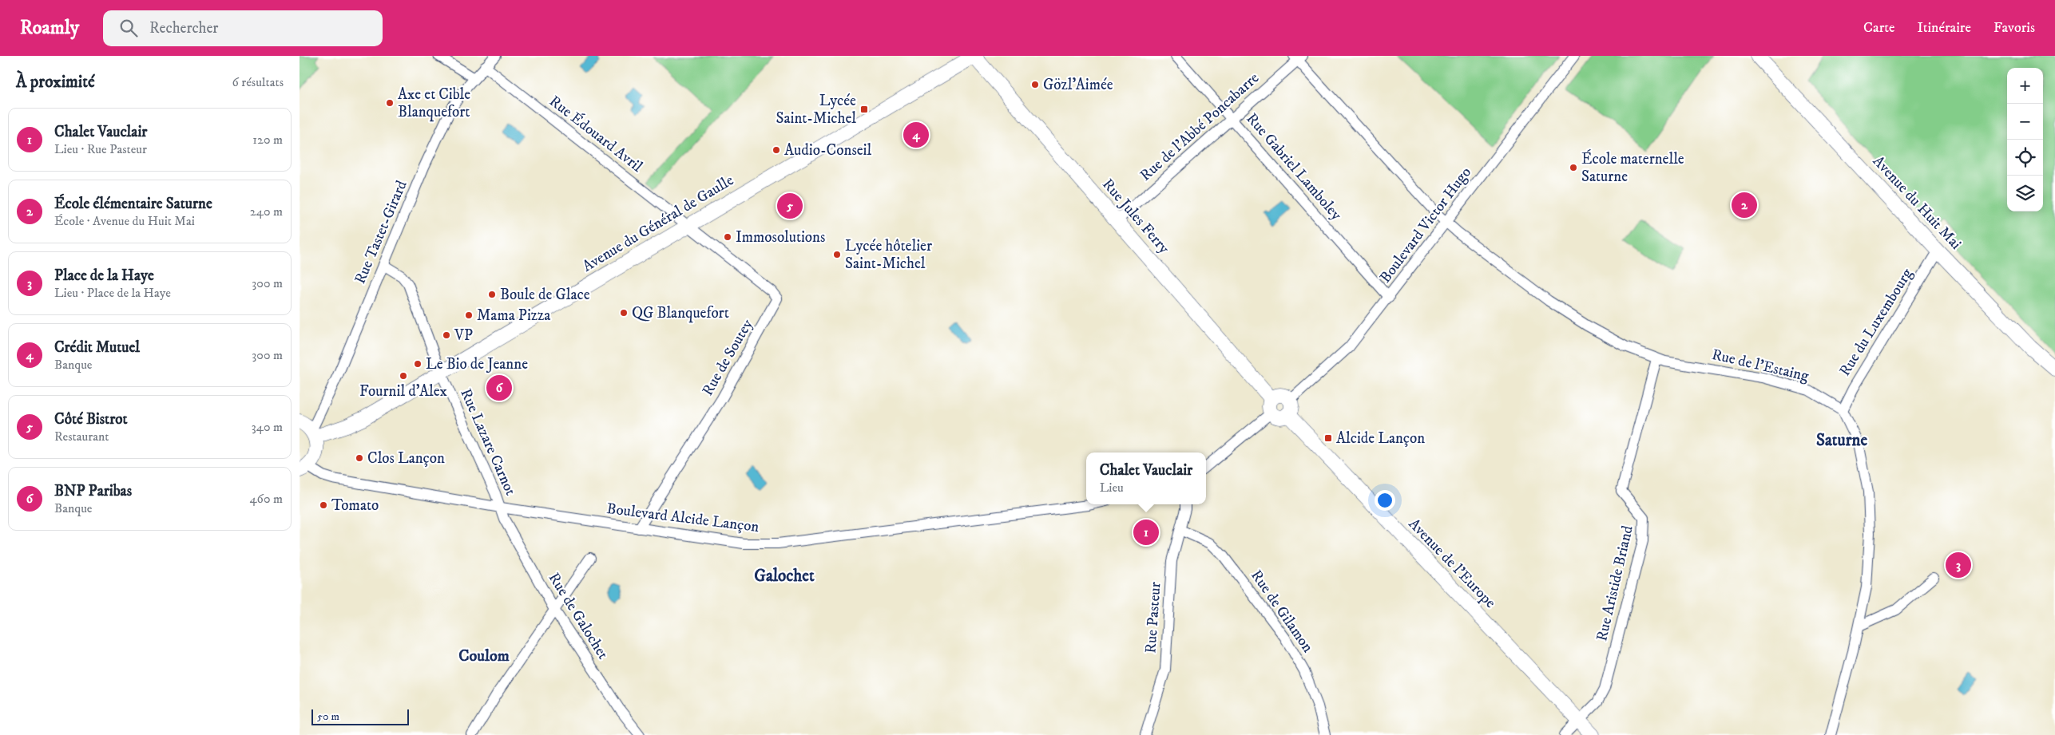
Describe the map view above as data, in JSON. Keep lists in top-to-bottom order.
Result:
{
  "streets": {
    "main road": [
      "Avenue du Huit Mai",
      "Rue Jules Ferry",
      "Avenue du Général de Gaulle",
      "Avenue de l'Europe"
    ],
    "street": [
      "Rue de l'Abbé Poncabarre",
      "Rue Édouard Avril",
      "Rue Gabriel Lamboley",
      "Boulevard Victor Hugo",
      "Rue Tastet-Girard",
      "Rue du Luxembourg",
      "Rue de Soutey",
      "Rue de l'Estaing",
      "Rue Lazare Carnot",
      "Boulevard Alcide Lançon",
      "Rue Aristide Briand",
      "Rue de Gilamon",
      "Rue de Galochet",
      "Rue Pasteur"
    ]
  },
  "crossings": [
    ["Rue de l'Abbé Poncabarre", "Rue Gabriel Lamboley"],
    ["Rue de l'Abbé Poncabarre", "Rue Jules Ferry"],
    ["Rue de l'Abbé Poncabarre", "Rue de l'Estaing"],
    ["Rue Édouard Avril", "Avenue du Général de Gaulle"],
    ["Rue Édouard Avril", "Rue Tastet-Girard"],
    ["Rue Édouard Avril", "Rue de Soutey"],
    ["Rue Gabriel Lamboley", "Boulevard Victor Hugo"],
    ["Avenue du Huit Mai", "Rue du Luxembourg"],
    ["Rue Jules Ferry", "Avenue du Général de Gaulle"],
    ["Avenue du Général de Gaulle", "Rue Tastet-Girard"],
    ["Avenue du Général de Gaulle", "Rue de Soutey"],
    ["Avenue du Général de Gaulle", "Rue Lazare Carnot"],
    ["Boulevard Victor Hugo", "Rue de l'Estaing"],
    ["Boulevard Victor Hugo", "Avenue de l'Europe"],
    ["Rue Tastet-Girard", "Rue Lazare Carnot"],
    ["Rue du Luxembourg", "Rue de l'Estaing"],
    ["Rue de Soutey", "Boulevard Alcide Lançon"],
    ["Rue de l'Estaing", "Rue Aristide Briand"],
    ["Rue Lazare Carnot", "Boulevard Alcide Lançon"],
    ["Rue Lazare Carnot", "Rue de Galochet"],
    ["Boulevard Alcide Lançon", "Rue de Galochet"],
    ["Avenue de l'Europe", "Rue Aristide Briand"],
    ["Rue de Gilamon", "Rue Pasteur"]
  ],
  "districts": ["Saturne", "Galochet", "Coulom"],
  "places": {
    "other": [
      "Gözl'Aimée",
      "Axe et Cible Blanquefort",
      "Audio-Conseil",
      "École maternelle Saturne",
      "Immosolutions",
      "Lycée hôtelier Saint-Michel",
      "Boule de Glace",
      "QG Blanquefort",
      "Mama Pizza",
      "VP",
      "Le Bio de Jeanne",
      "Fournil d'Alex",
      "Clos Lançon",
      "Tomato"
    ],
    "transit": ["Lycée Saint-Michel", "Alcide Lançon"]
  },
  "scale_bar": "50 m",
  "page": {
    "header": "Roamly",
    "search": "Rechercher",
    "nav": ["Carte", "Itinéraire", "Favoris"],
    "heading": ["À proximité", "6 résultats"],
    "map_buttons": ["+", "−"],
    "list": [
      {
        "mark": "1",
        "name": "Chalet Vauclair",
        "note": "Lieu · Rue Pasteur",
        "value": "120 m"
      },
      {
        "mark": "2",
        "name": "École élémentaire Saturne",
        "note": "École · Avenue du Huit Mai",
        "value": "240 m"
      },
      {
        "mark": "3",
        "name": "Place de la Haye",
        "note": "Lieu · Place de la Haye",
        "value": "300 m"
      },
      {
        "mark": "4",
        "name": "Crédit Mutuel",
        "note": "Banque",
        "value": "300 m"
      },
      {
        "mark": "5",
        "name": "Côté Bistrot",
        "note": "Restaurant",
        "value": "340 m"
      },
      {
        "mark": "6",
        "name": "BNP Paribas",
        "note": "Banque",
        "value": "460 m"
      }
    ],
    "pins": [
      "4",
      "2",
      "5",
      "6",
      "1",
      "3"
    ],
    "popup": ["Chalet Vauclair", "Lieu"],
    "scale": "50 m"
  }
}
